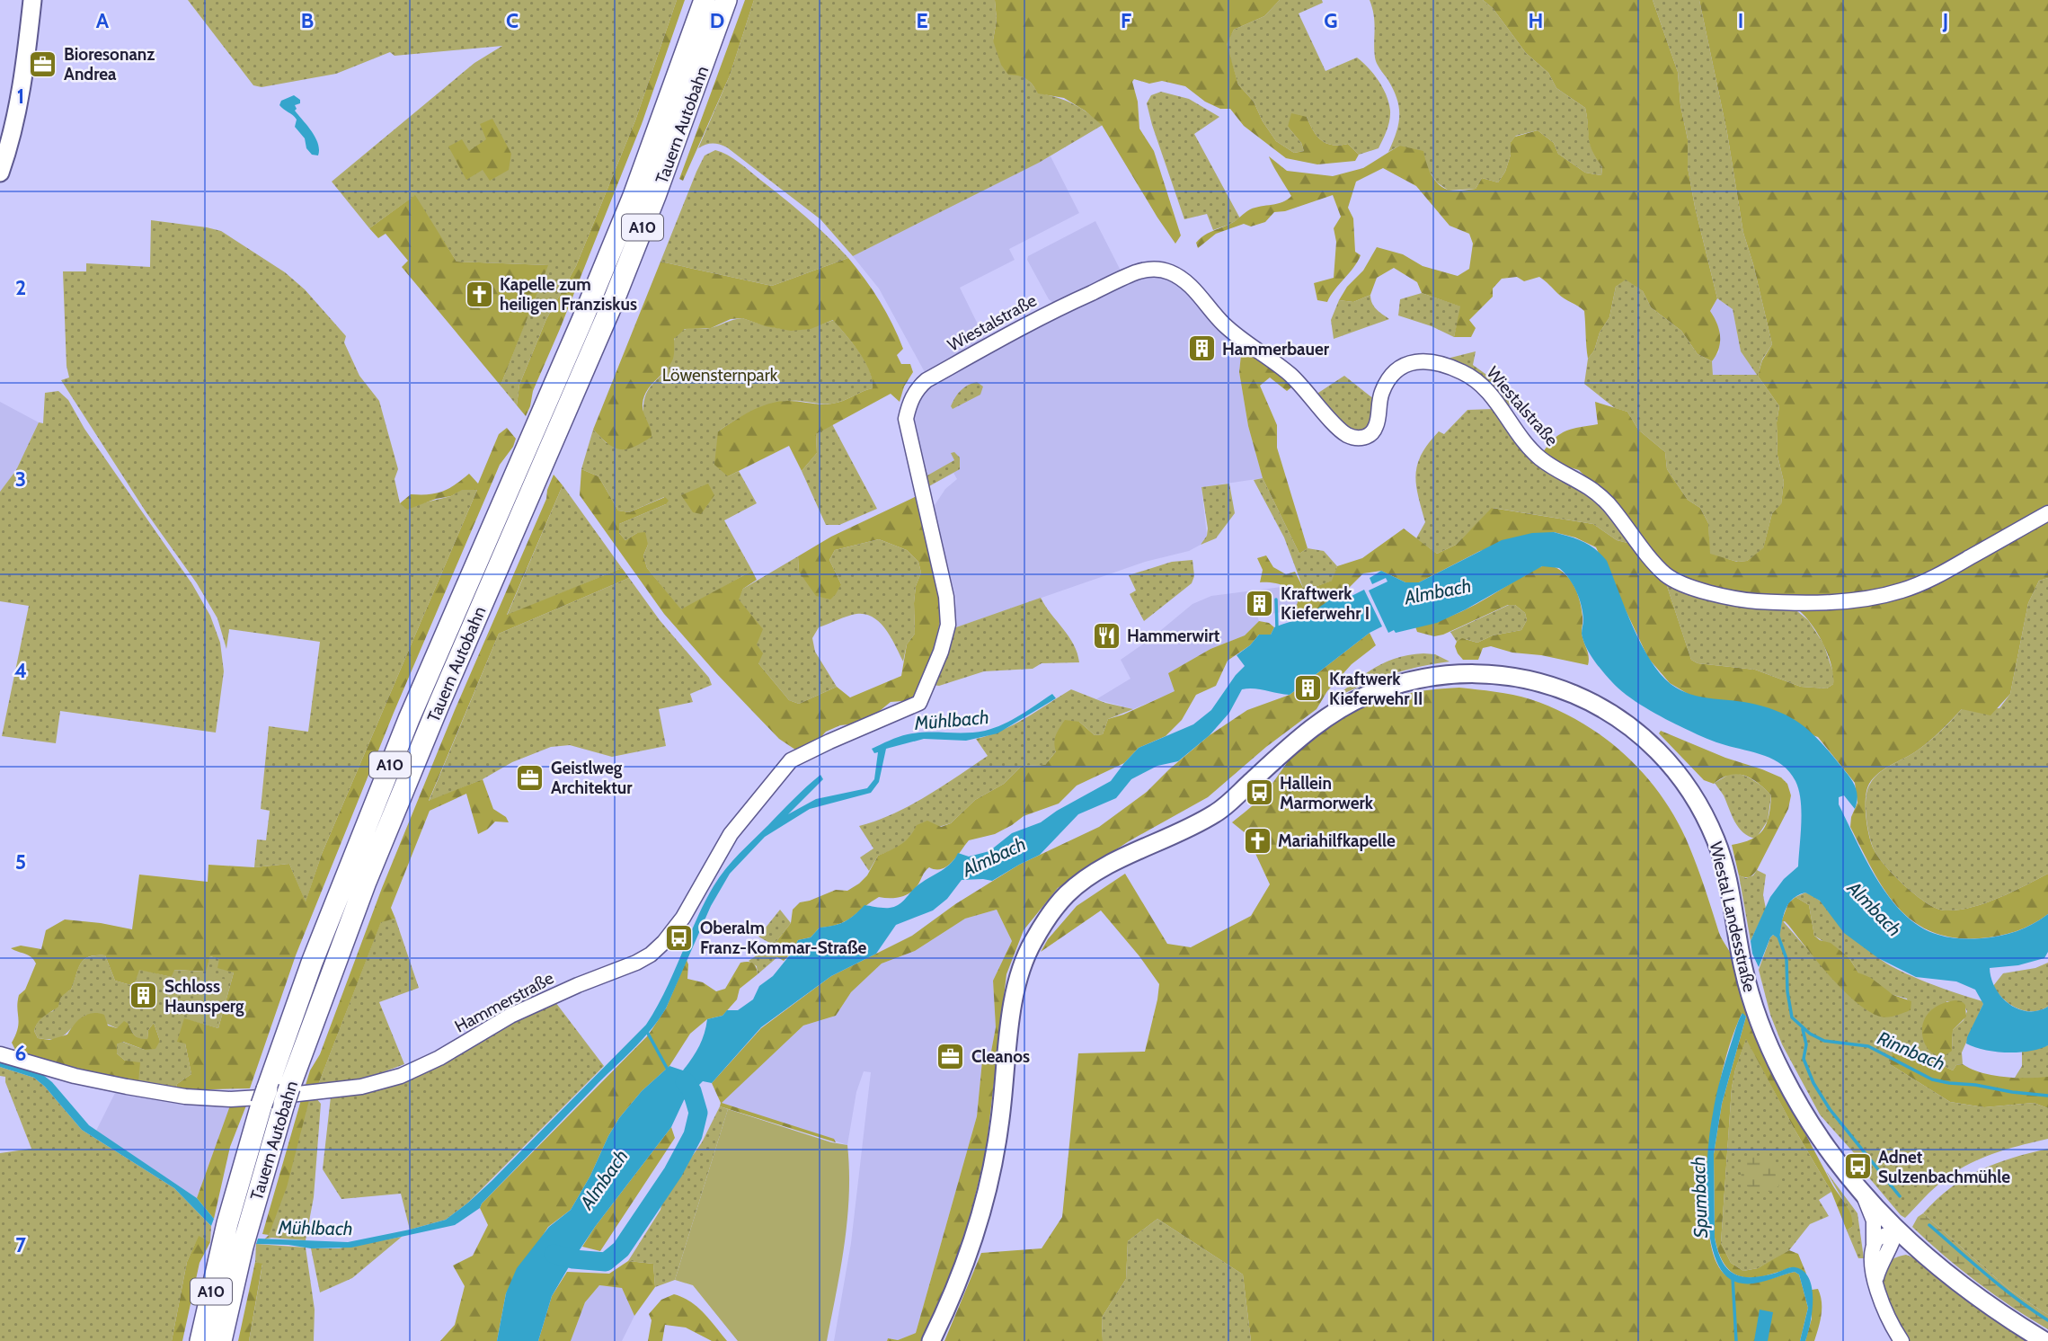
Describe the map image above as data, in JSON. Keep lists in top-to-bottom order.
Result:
{
  "streets": {
    "highway": ["Tauern Autobahn", "A10"],
    "main road": ["Wiestal Landesstraße"],
    "street": ["Wiestalstraße", "Hammerstraße"]
  },
  "crossings": [
    ["Wiestalstraße", "Hammerstraße"]
  ],
  "water": [
    "Almbach",
    "Mühlbach",
    "Rinnbach",
    "Spumbach"
  ],
  "parks": ["Löwensternpark"],
  "places": {
    "office": ["Bioresonanz Andrea", "Geistlweg Architektur", "Cleanos"],
    "church": ["Kapelle zum heiligen Franziskus", "Mariahilfkapelle"],
    "building": [
      "Hammerbauer",
      "Kraftwerk Kieferwehr I",
      "Kraftwerk Kieferwehr II",
      "Schloss Haunsperg"
    ],
    "restaurant": ["Hammerwirt"],
    "bus stop": ["Hallein Marmorwerk", "Oberalm Franz-Kommar-Straße", "Adnet Sulzenbachmühle"]
  },
  "grid": {
    "columns": [
      "A",
      "B",
      "C",
      "D",
      "E",
      "F",
      "G",
      "H",
      "I",
      "J"
    ],
    "rows": [
      "1",
      "2",
      "3",
      "4",
      "5",
      "6",
      "7"
    ]
  }
}
